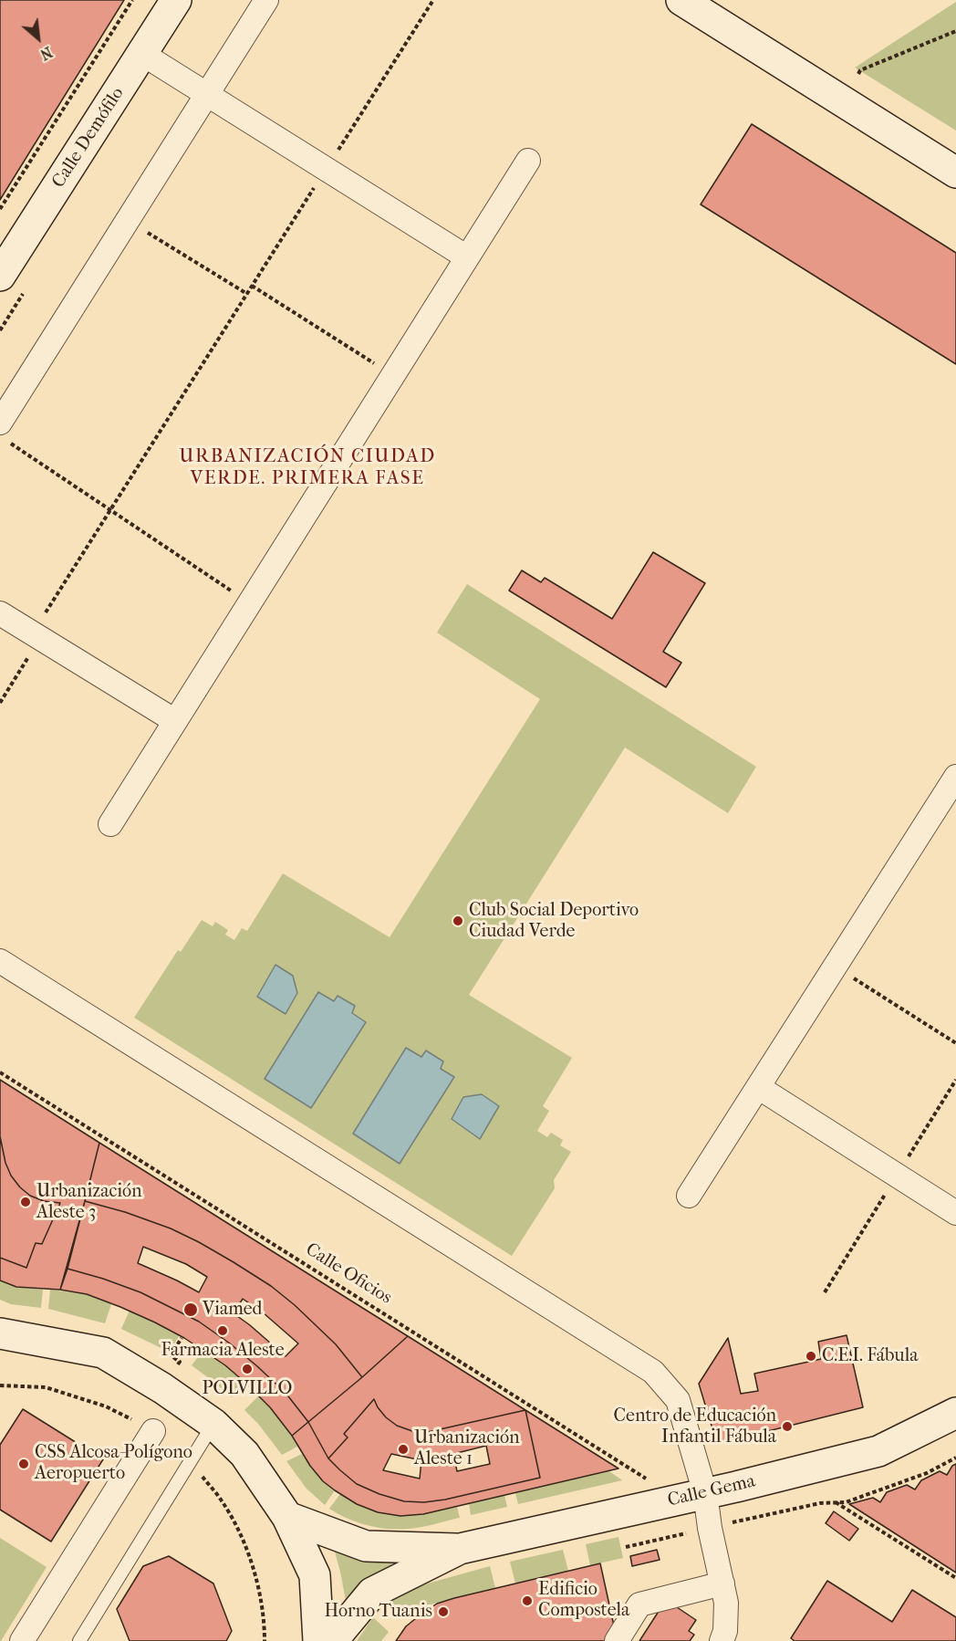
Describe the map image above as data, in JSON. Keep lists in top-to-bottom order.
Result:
{
  "streets": {
    "street": ["Calle Demófilo", "Calle Gema"],
    "path": ["Calle Oficios"]
  },
  "crossings": [
    ["Calle Oficios", "Calle Gema"]
  ],
  "districts": ["URBANIZACIÓN CIUDAD VERDE. PRIMERA FASE"],
  "places": [
    "Club Social Deportivo Ciudad Verde",
    "Urbanización Aleste 3",
    "Viamed",
    "Farmacia Aleste",
    "C.E.I. Fábula",
    "POLVILLO",
    "Centro de Educación Infantil Fábula",
    "Urbanización Aleste 1",
    "CSS Alcosa-Polígono Aeropuerto",
    "Edificio Compostela",
    "Horno Tuanis"
  ],
  "north": "bottom right"
}
